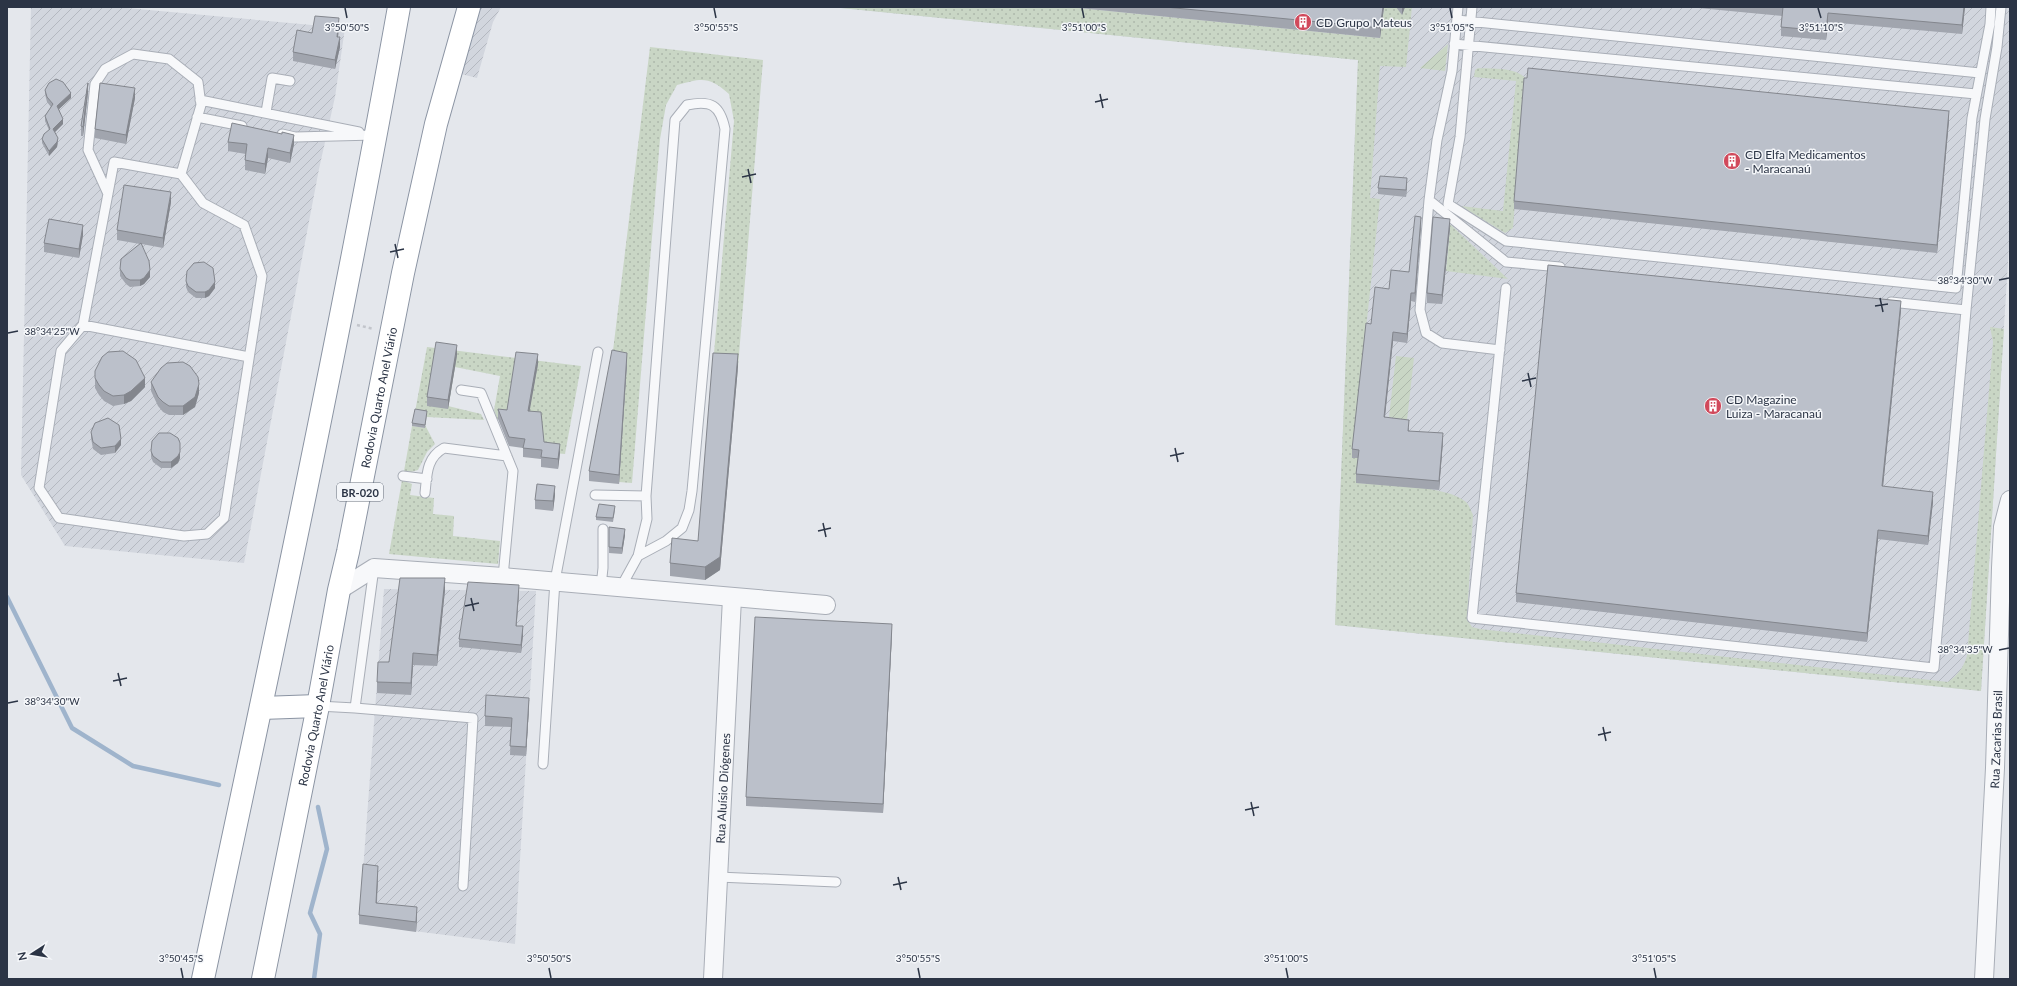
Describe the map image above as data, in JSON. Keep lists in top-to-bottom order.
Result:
{
  "streets": {
    "highway": ["Rodovia Quarto Anel Viário", "BR-020"],
    "street": ["Rua Zacarias Brasil", "Rua Aluísio Diógenes"]
  },
  "places": {
    "building": ["CD Grupo Mateus", "CD Elfa Medicamentos - Maracanaú", "CD Magazine Luiza - Maracanaú"]
  },
  "north": "left",
  "coordinates": [
    "3°50'50\"S",
    "3°50'55\"S",
    "3°51'00\"S",
    "3°51'05\"S",
    "3°51'10\"S",
    "38°34'30\"W",
    "38°34'25\"W",
    "38°34'35\"W",
    "3°50'45\"S"
  ]
}
